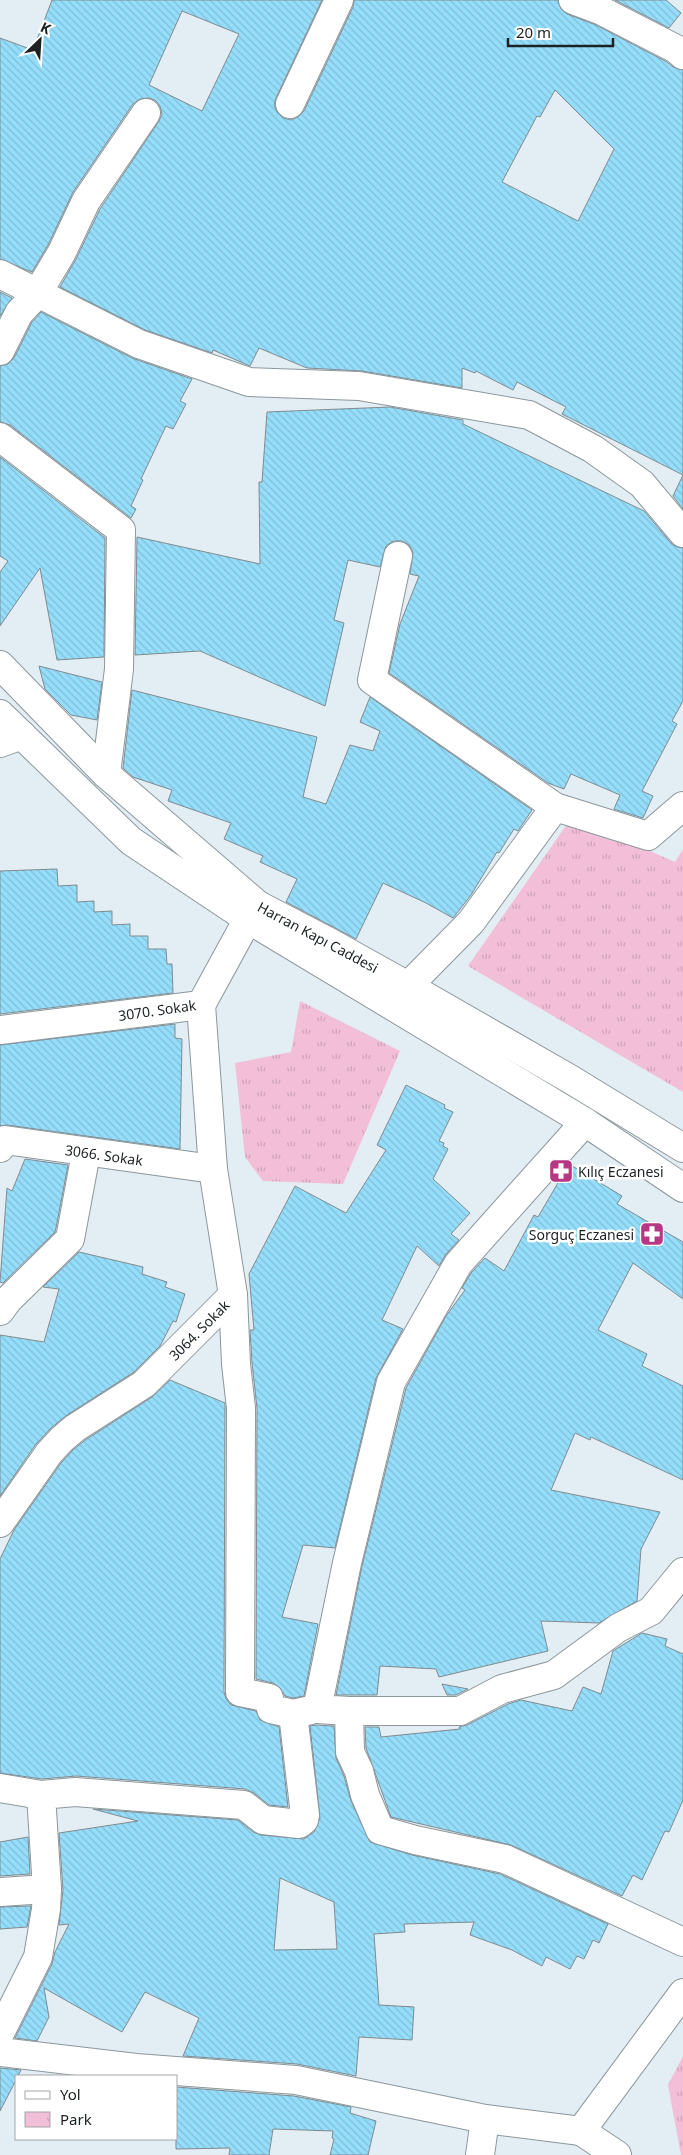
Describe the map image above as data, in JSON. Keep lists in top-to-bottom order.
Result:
{
  "streets": {
    "street": [
      "Harran Kapı Caddesi",
      "3070. Sokak",
      "3066. Sokak",
      "3064. Sokak"
    ]
  },
  "crossings": [
    ["Harran Kapı Caddesi", "3070. Sokak"],
    ["3070. Sokak", "3064. Sokak"],
    ["3066. Sokak", "3064. Sokak"]
  ],
  "places": {
    "pharmacy": ["Kılıç Eczanesi", "Sorguç Eczanesi"]
  },
  "legend": ["Yol", "Park"],
  "scale_bar": "20 m",
  "north": "top right"
}
